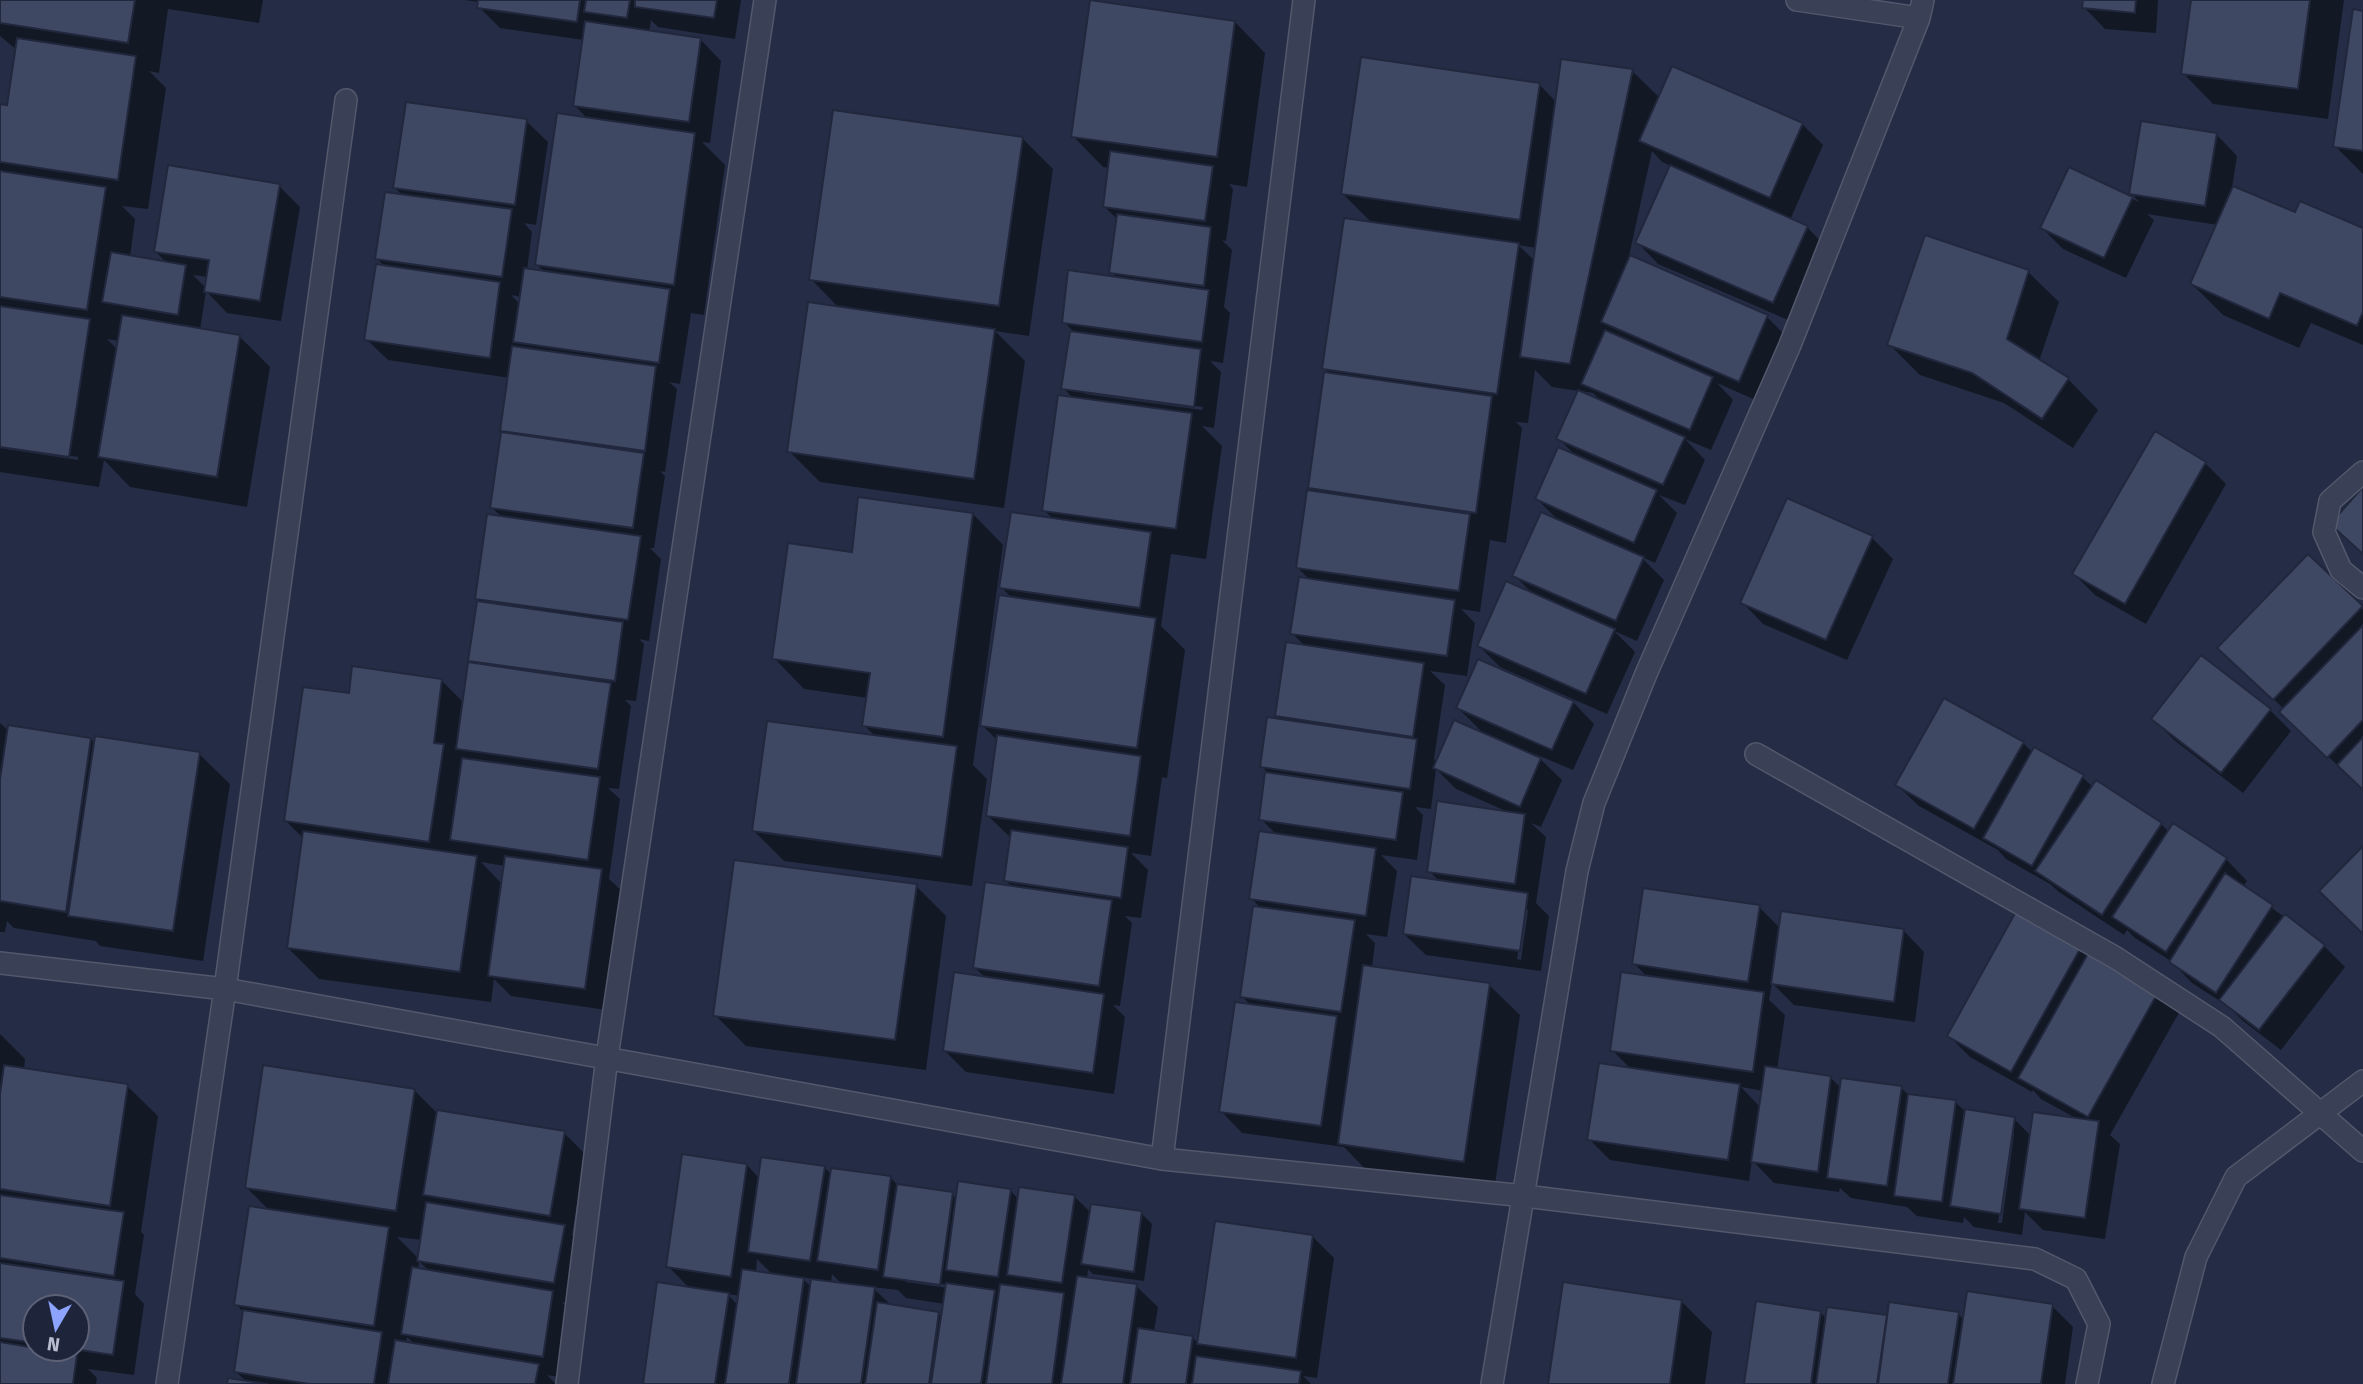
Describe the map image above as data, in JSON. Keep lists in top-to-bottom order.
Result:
{
  "north": "bottom"
}
